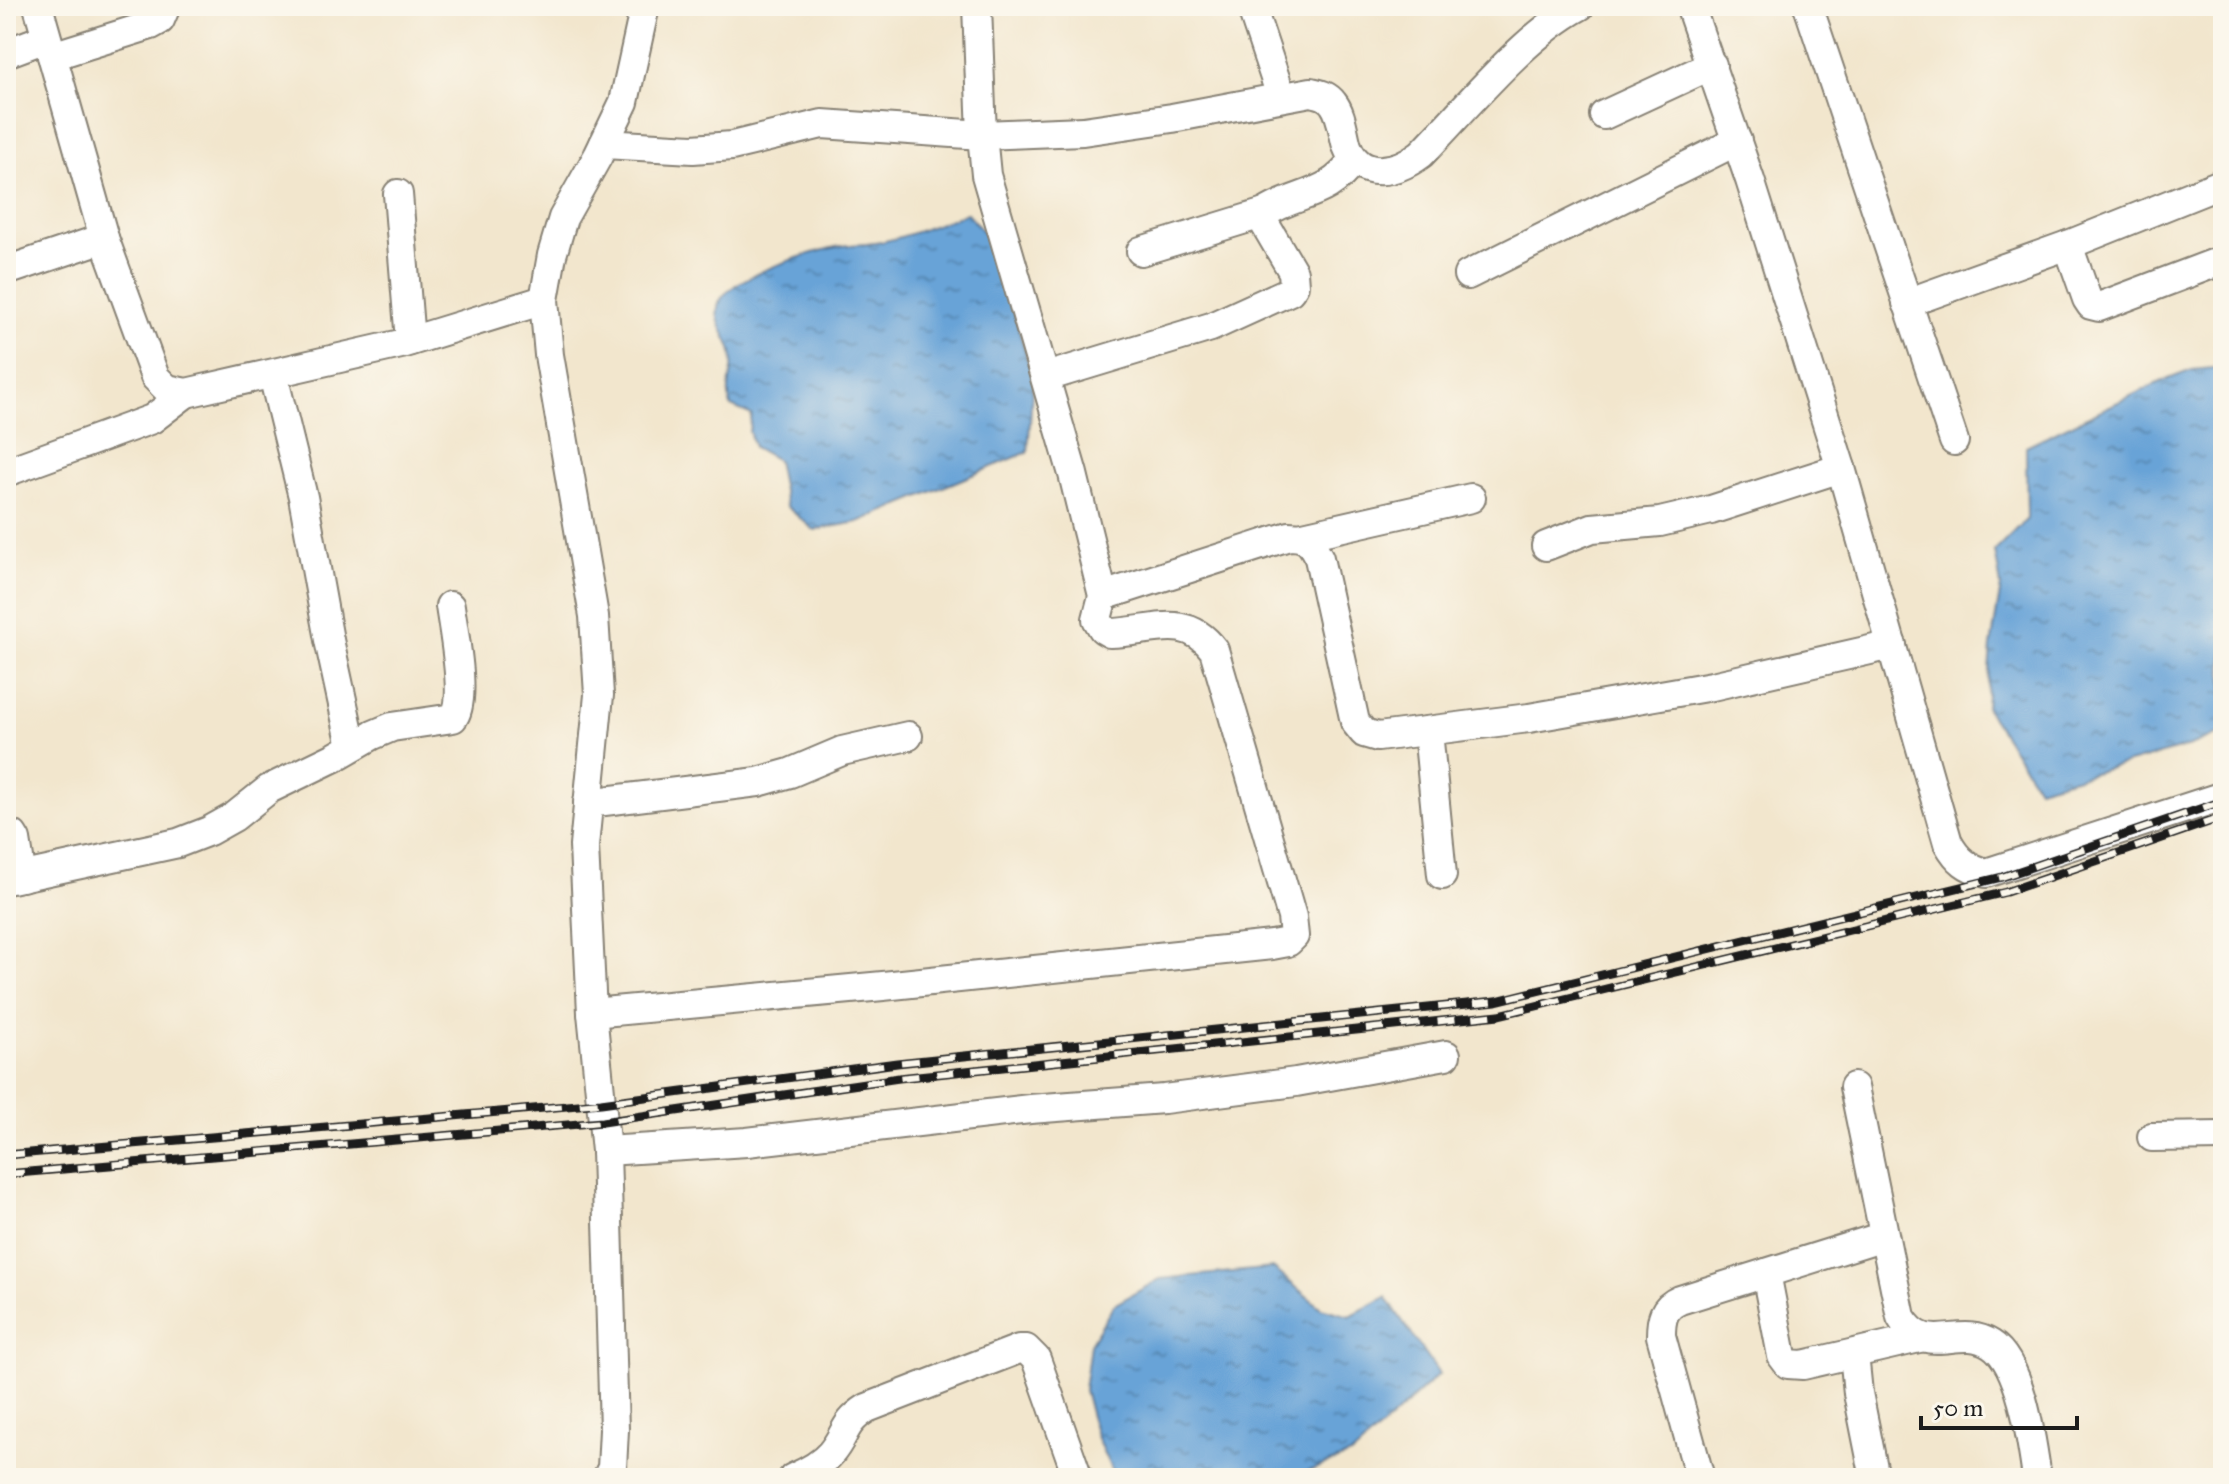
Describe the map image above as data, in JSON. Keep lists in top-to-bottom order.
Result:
{
  "scale_bar": "50 m"
}
